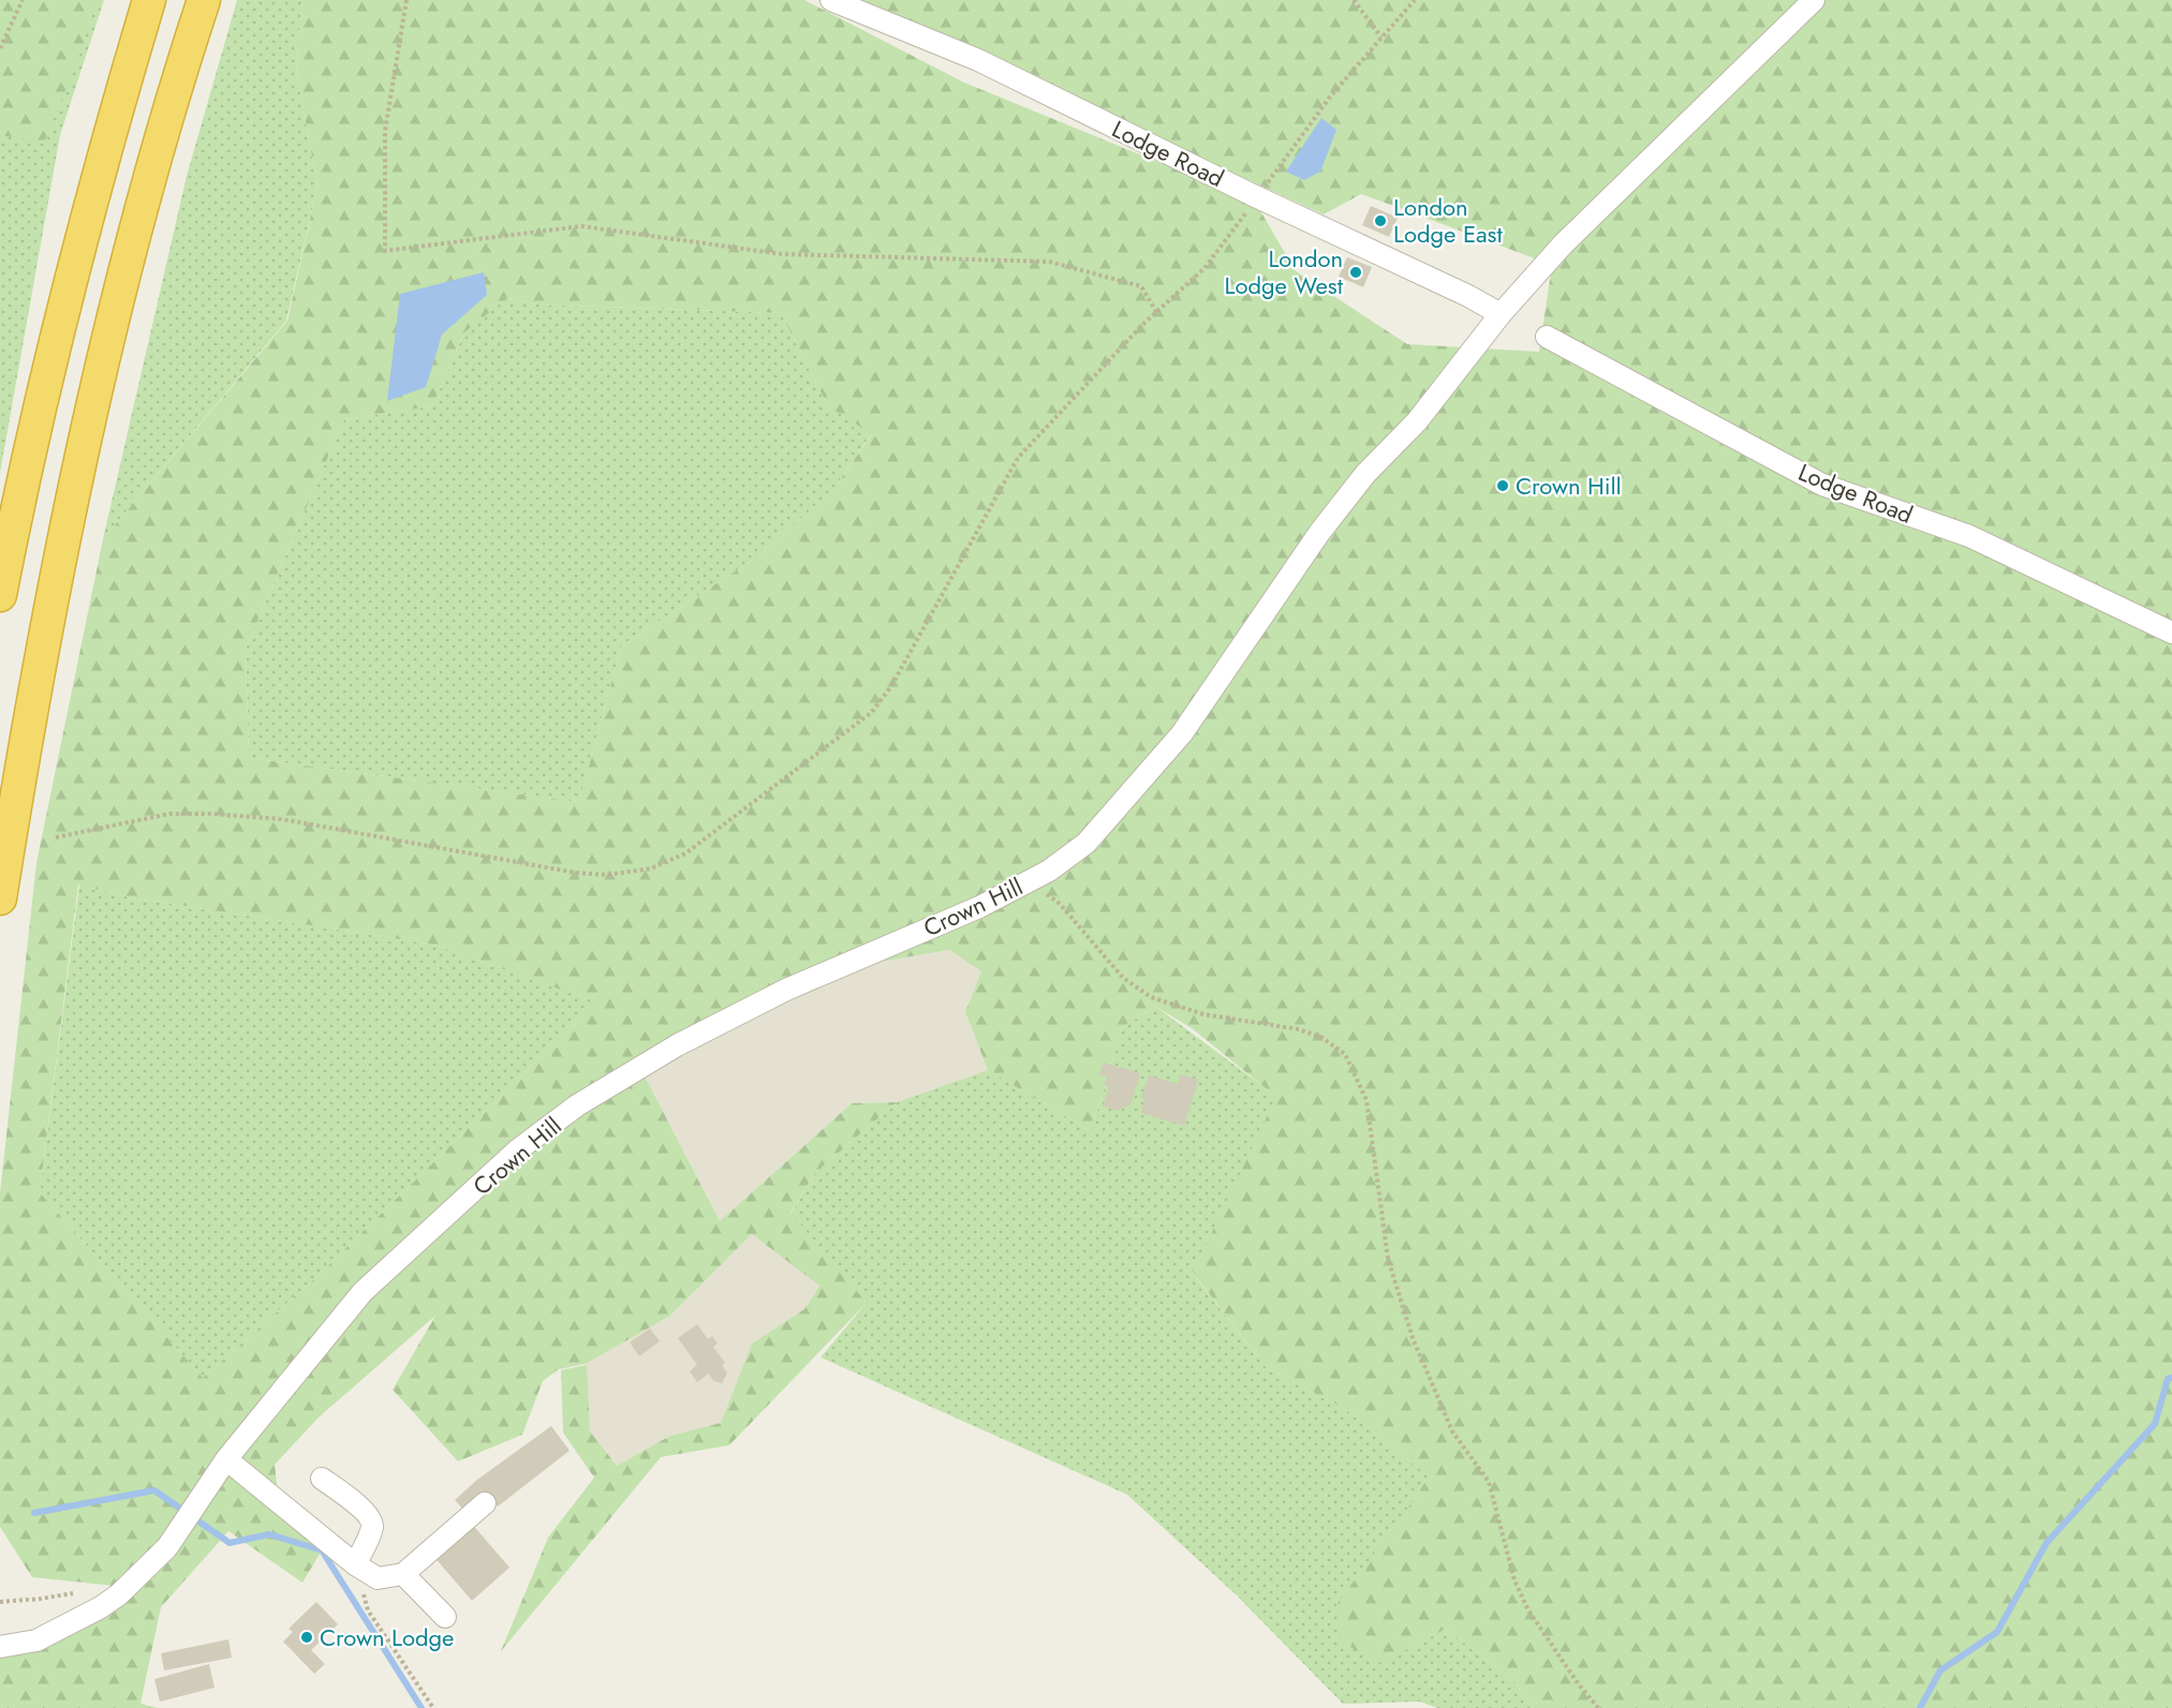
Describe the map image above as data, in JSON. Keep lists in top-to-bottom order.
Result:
{
  "streets": {
    "street": ["Lodge Road", "Crown Hill"]
  },
  "crossings": [
    ["Lodge Road", "Crown Hill"]
  ],
  "places": [
    "London Lodge East",
    "London Lodge West",
    "Crown Hill",
    "Crown Lodge"
  ]
}
